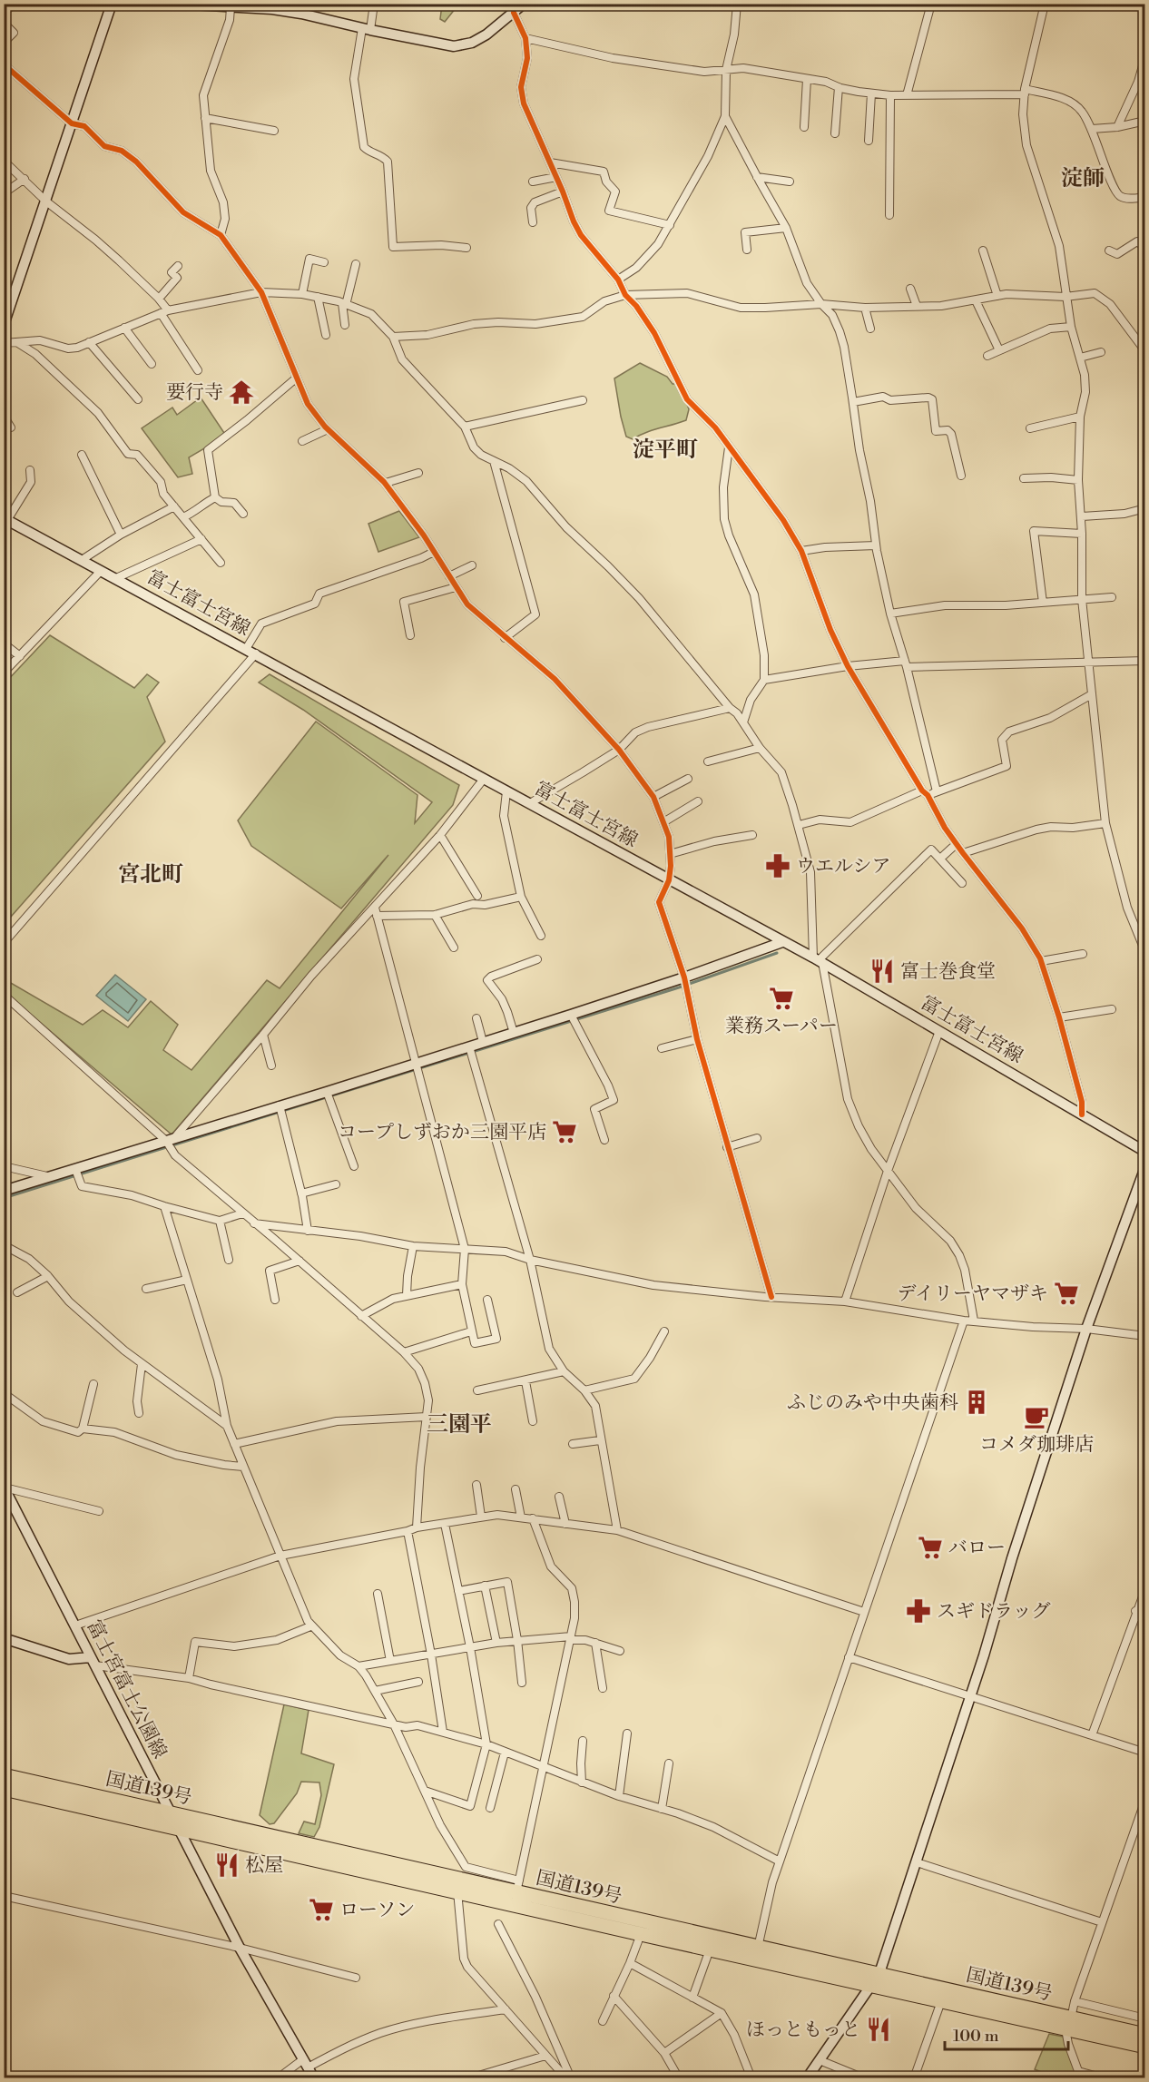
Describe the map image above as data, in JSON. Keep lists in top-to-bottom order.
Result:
{
  "streets": {
    "highway": ["国道139号"],
    "main road": ["富士富士宮線", "富士宮富士公園線"]
  },
  "crossings": [
    ["富士宮富士公園線", "国道139号"]
  ],
  "districts": [
    "淀師",
    "淀平町",
    "宮北町",
    "三園平"
  ],
  "places": {
    "temple": ["要行寺"],
    "pharmacy": ["ウエルシア", "スギドラッグ"],
    "restaurant": ["富士巻食堂", "松屋", "ほっともっと"],
    "supermarket": [
      "業務スーパー",
      "コープしずおか三園平店",
      "デイリーヤマザキ",
      "バロー",
      "ローソン"
    ],
    "building": ["ふじのみや中央歯科"],
    "cafe": ["コメダ珈琲店"]
  },
  "scale_bar": "100 m"
}
